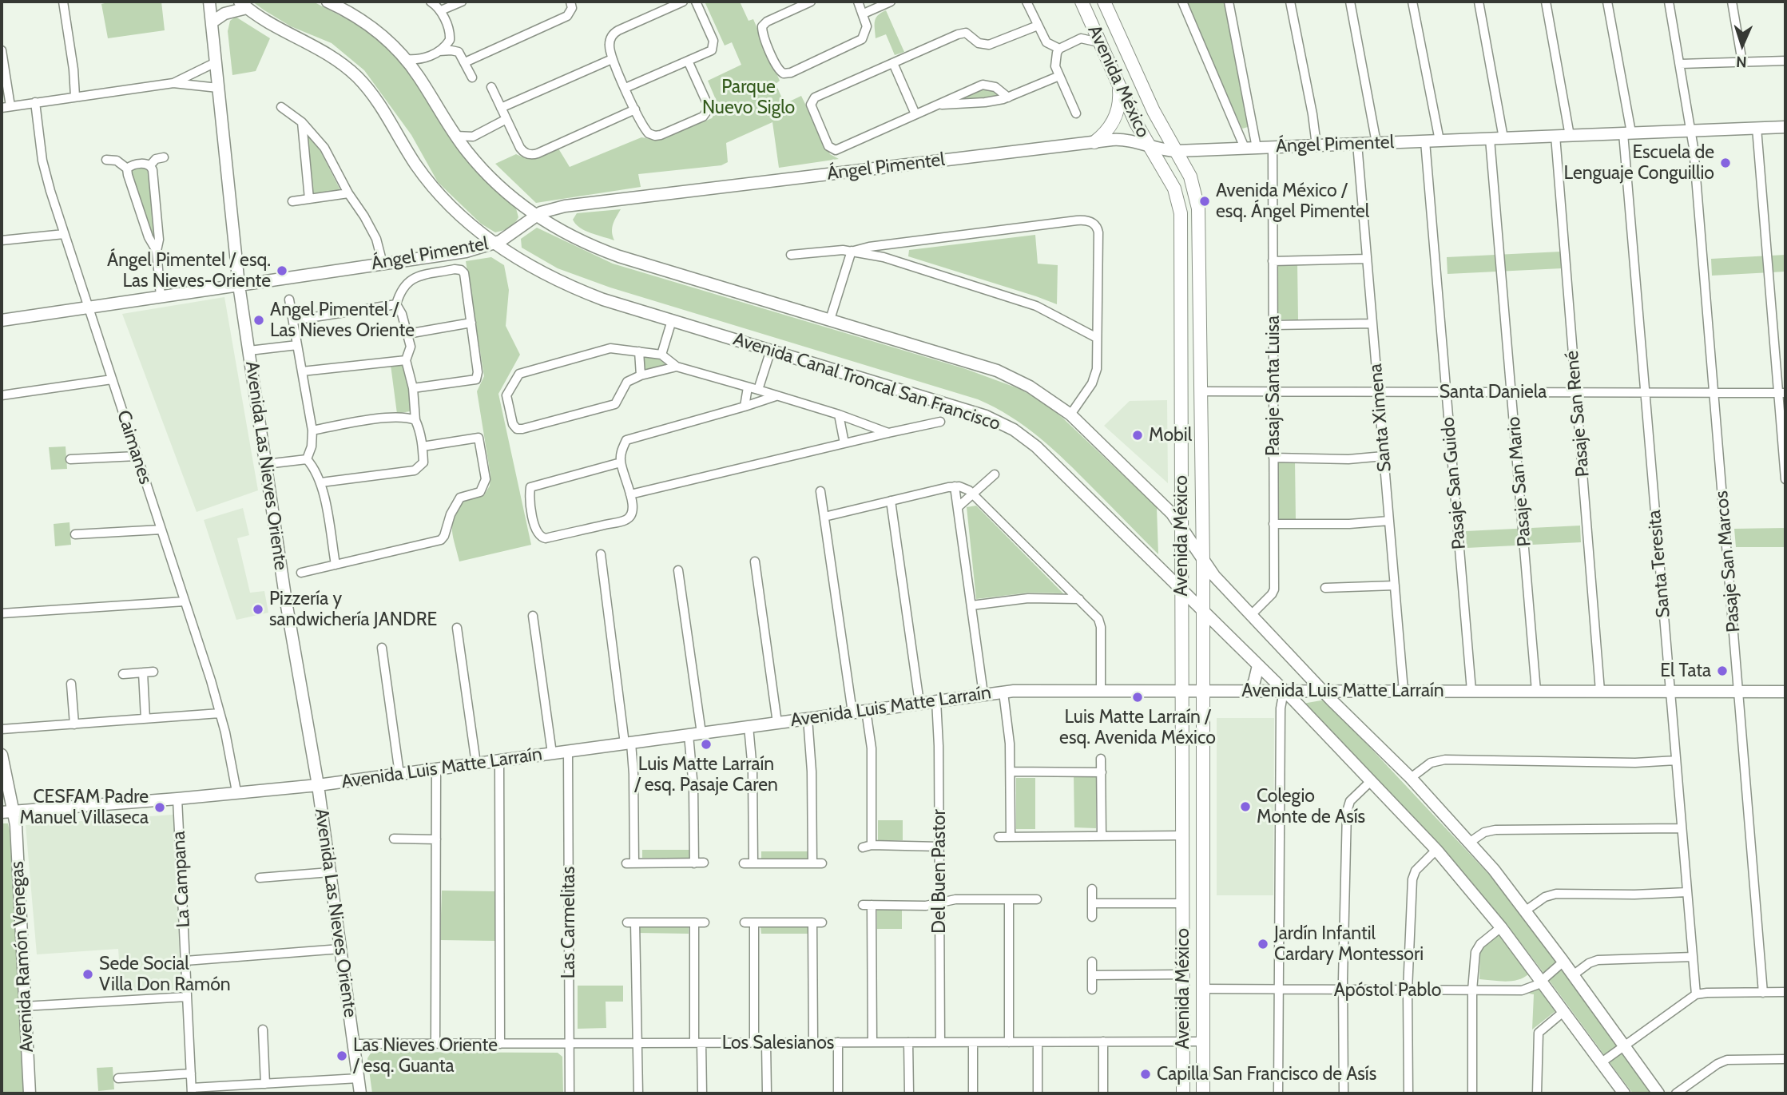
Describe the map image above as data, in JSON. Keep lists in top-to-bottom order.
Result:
{
  "streets": {
    "main road": ["Avenida México"],
    "street": [
      "Ángel Pimentel",
      "Avenida Canal Troncal San Francisco",
      "Pasaje Santa Luisa",
      "Santa Daniela",
      "Pasaje San René",
      "Santa Ximena",
      "Caimanes",
      "Avenida Las Nieves Oriente",
      "Pasaje San Mario",
      "Pasaje San Guido",
      "Pasaje San Marcos",
      "Santa Teresita",
      "Avenida Luis Matte Larraín",
      "Del Buen Pastor",
      "La Campana",
      "Las Carmelitas",
      "Avenida Ramón Venegas",
      "Apóstol Pablo",
      "Los Salesianos"
    ]
  },
  "crossings": [
    ["Avenida México", "Ángel Pimentel"],
    ["Avenida México", "Avenida Canal Troncal San Francisco"],
    ["Avenida México", "Santa Daniela"],
    ["Avenida México", "Avenida Luis Matte Larraín"],
    ["Avenida México", "Apóstol Pablo"],
    ["Avenida México", "Los Salesianos"],
    ["Ángel Pimentel", "Avenida Canal Troncal San Francisco"],
    ["Ángel Pimentel", "Pasaje Santa Luisa"],
    ["Ángel Pimentel", "Pasaje San René"],
    ["Ángel Pimentel", "Santa Ximena"],
    ["Ángel Pimentel", "Caimanes"],
    ["Ángel Pimentel", "Avenida Las Nieves Oriente"],
    ["Ángel Pimentel", "Pasaje San Mario"],
    ["Ángel Pimentel", "Pasaje San Guido"],
    ["Ángel Pimentel", "Pasaje San Marcos"],
    ["Ángel Pimentel", "Santa Teresita"],
    ["Avenida Canal Troncal San Francisco", "Avenida Luis Matte Larraín"],
    ["Avenida Canal Troncal San Francisco", "Apóstol Pablo"],
    ["Pasaje Santa Luisa", "Santa Daniela"],
    ["Santa Daniela", "Pasaje San René"],
    ["Santa Daniela", "Santa Ximena"],
    ["Santa Daniela", "Pasaje San Mario"],
    ["Santa Daniela", "Pasaje San Guido"],
    ["Santa Daniela", "Pasaje San Marcos"],
    ["Santa Daniela", "Santa Teresita"],
    ["Pasaje San René", "Avenida Luis Matte Larraín"],
    ["Santa Ximena", "Avenida Luis Matte Larraín"],
    ["Caimanes", "Avenida Luis Matte Larraín"],
    ["Avenida Las Nieves Oriente", "Avenida Luis Matte Larraín"],
    ["Avenida Las Nieves Oriente", "Los Salesianos"],
    ["Pasaje San Mario", "Avenida Luis Matte Larraín"],
    ["Pasaje San Guido", "Avenida Luis Matte Larraín"],
    ["Pasaje San Marcos", "Avenida Luis Matte Larraín"],
    ["Santa Teresita", "Avenida Luis Matte Larraín"],
    ["Avenida Luis Matte Larraín", "Del Buen Pastor"],
    ["Avenida Luis Matte Larraín", "La Campana"],
    ["Avenida Luis Matte Larraín", "Las Carmelitas"],
    ["Avenida Luis Matte Larraín", "Avenida Ramón Venegas"],
    ["Del Buen Pastor", "Los Salesianos"],
    ["Las Carmelitas", "Los Salesianos"]
  ],
  "parks": ["Parque Nuevo Siglo"],
  "places": [
    "Escuela de Lenguaje Conguillio",
    "Avenida México / esq. Ángel Pimentel",
    "Ángel Pimentel / esq. Las Nieves-Oriente",
    "Angel Pimentel / Las Nieves Oriente",
    "Mobil",
    "Pizzería y sandwichería JANDRE",
    "El Tata",
    "Luis Matte Larraín / esq. Avenida México",
    "Luis Matte Larraín / esq. Pasaje Caren",
    "Colegio Monte de Asís",
    "CESFAM Padre Manuel Villaseca",
    "Jardín Infantil Cardary Montessori",
    "Sede Social Villa Don Ramón",
    "Las Nieves Oriente / esq. Guanta",
    "Capilla San Francisco de Asís"
  ],
  "north": "bottom"
}
